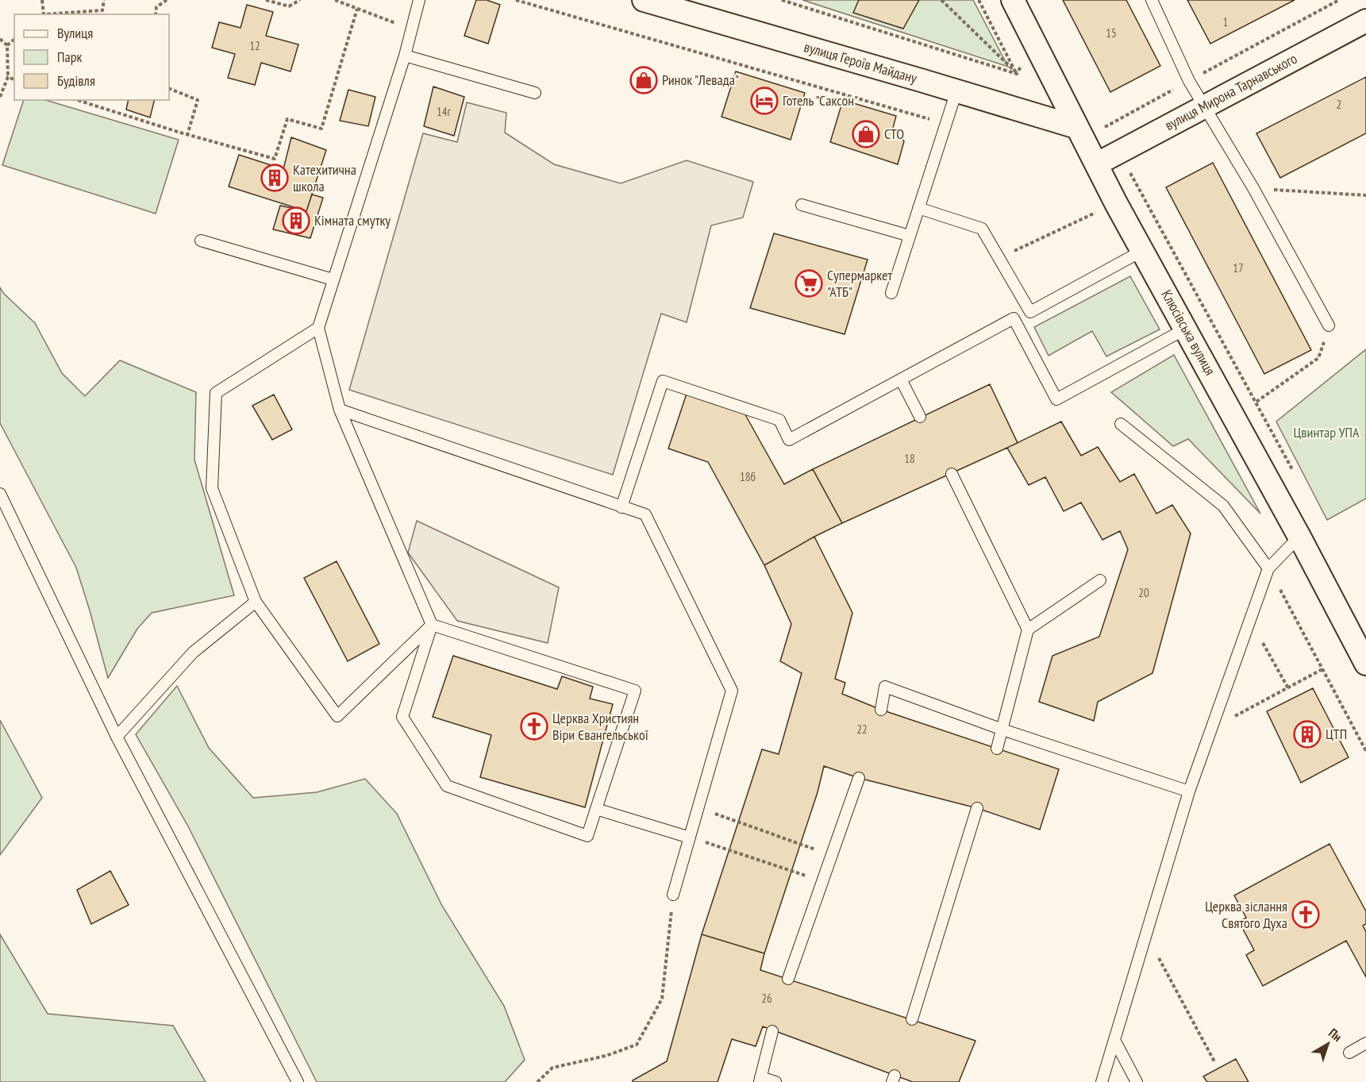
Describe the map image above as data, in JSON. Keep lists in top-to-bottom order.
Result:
{
  "streets": {
    "street": ["вулиця Героїв Майдану", "вулиця Мирона Тарнавського", "Клюсівська вулиця"]
  },
  "crossings": [
    ["вулиця Героїв Майдану", "Клюсівська вулиця"],
    ["вулиця Мирона Тарнавського", "Клюсівська вулиця"]
  ],
  "parks": ["Цвинтар УПА"],
  "places": {
    "shop": ["Ринок \"Левада\"", "СТО"],
    "hotel": ["Готель \"Саксон\""],
    "building": ["Катехитична школа", "Кімната смутку", "ЦТП"],
    "supermarket": ["Супермаркет \"АТБ\""],
    "church": ["Церква Християн Віри Євангельської", "Церква зіслання Святого Духа"]
  },
  "house_numbers": [
    "1",
    "15",
    "12",
    "2",
    "14г",
    "17",
    "18",
    "18б",
    "20",
    "22",
    "26"
  ],
  "legend": ["Вулиця", "Парк", "Будівля"],
  "north": "top right"
}
